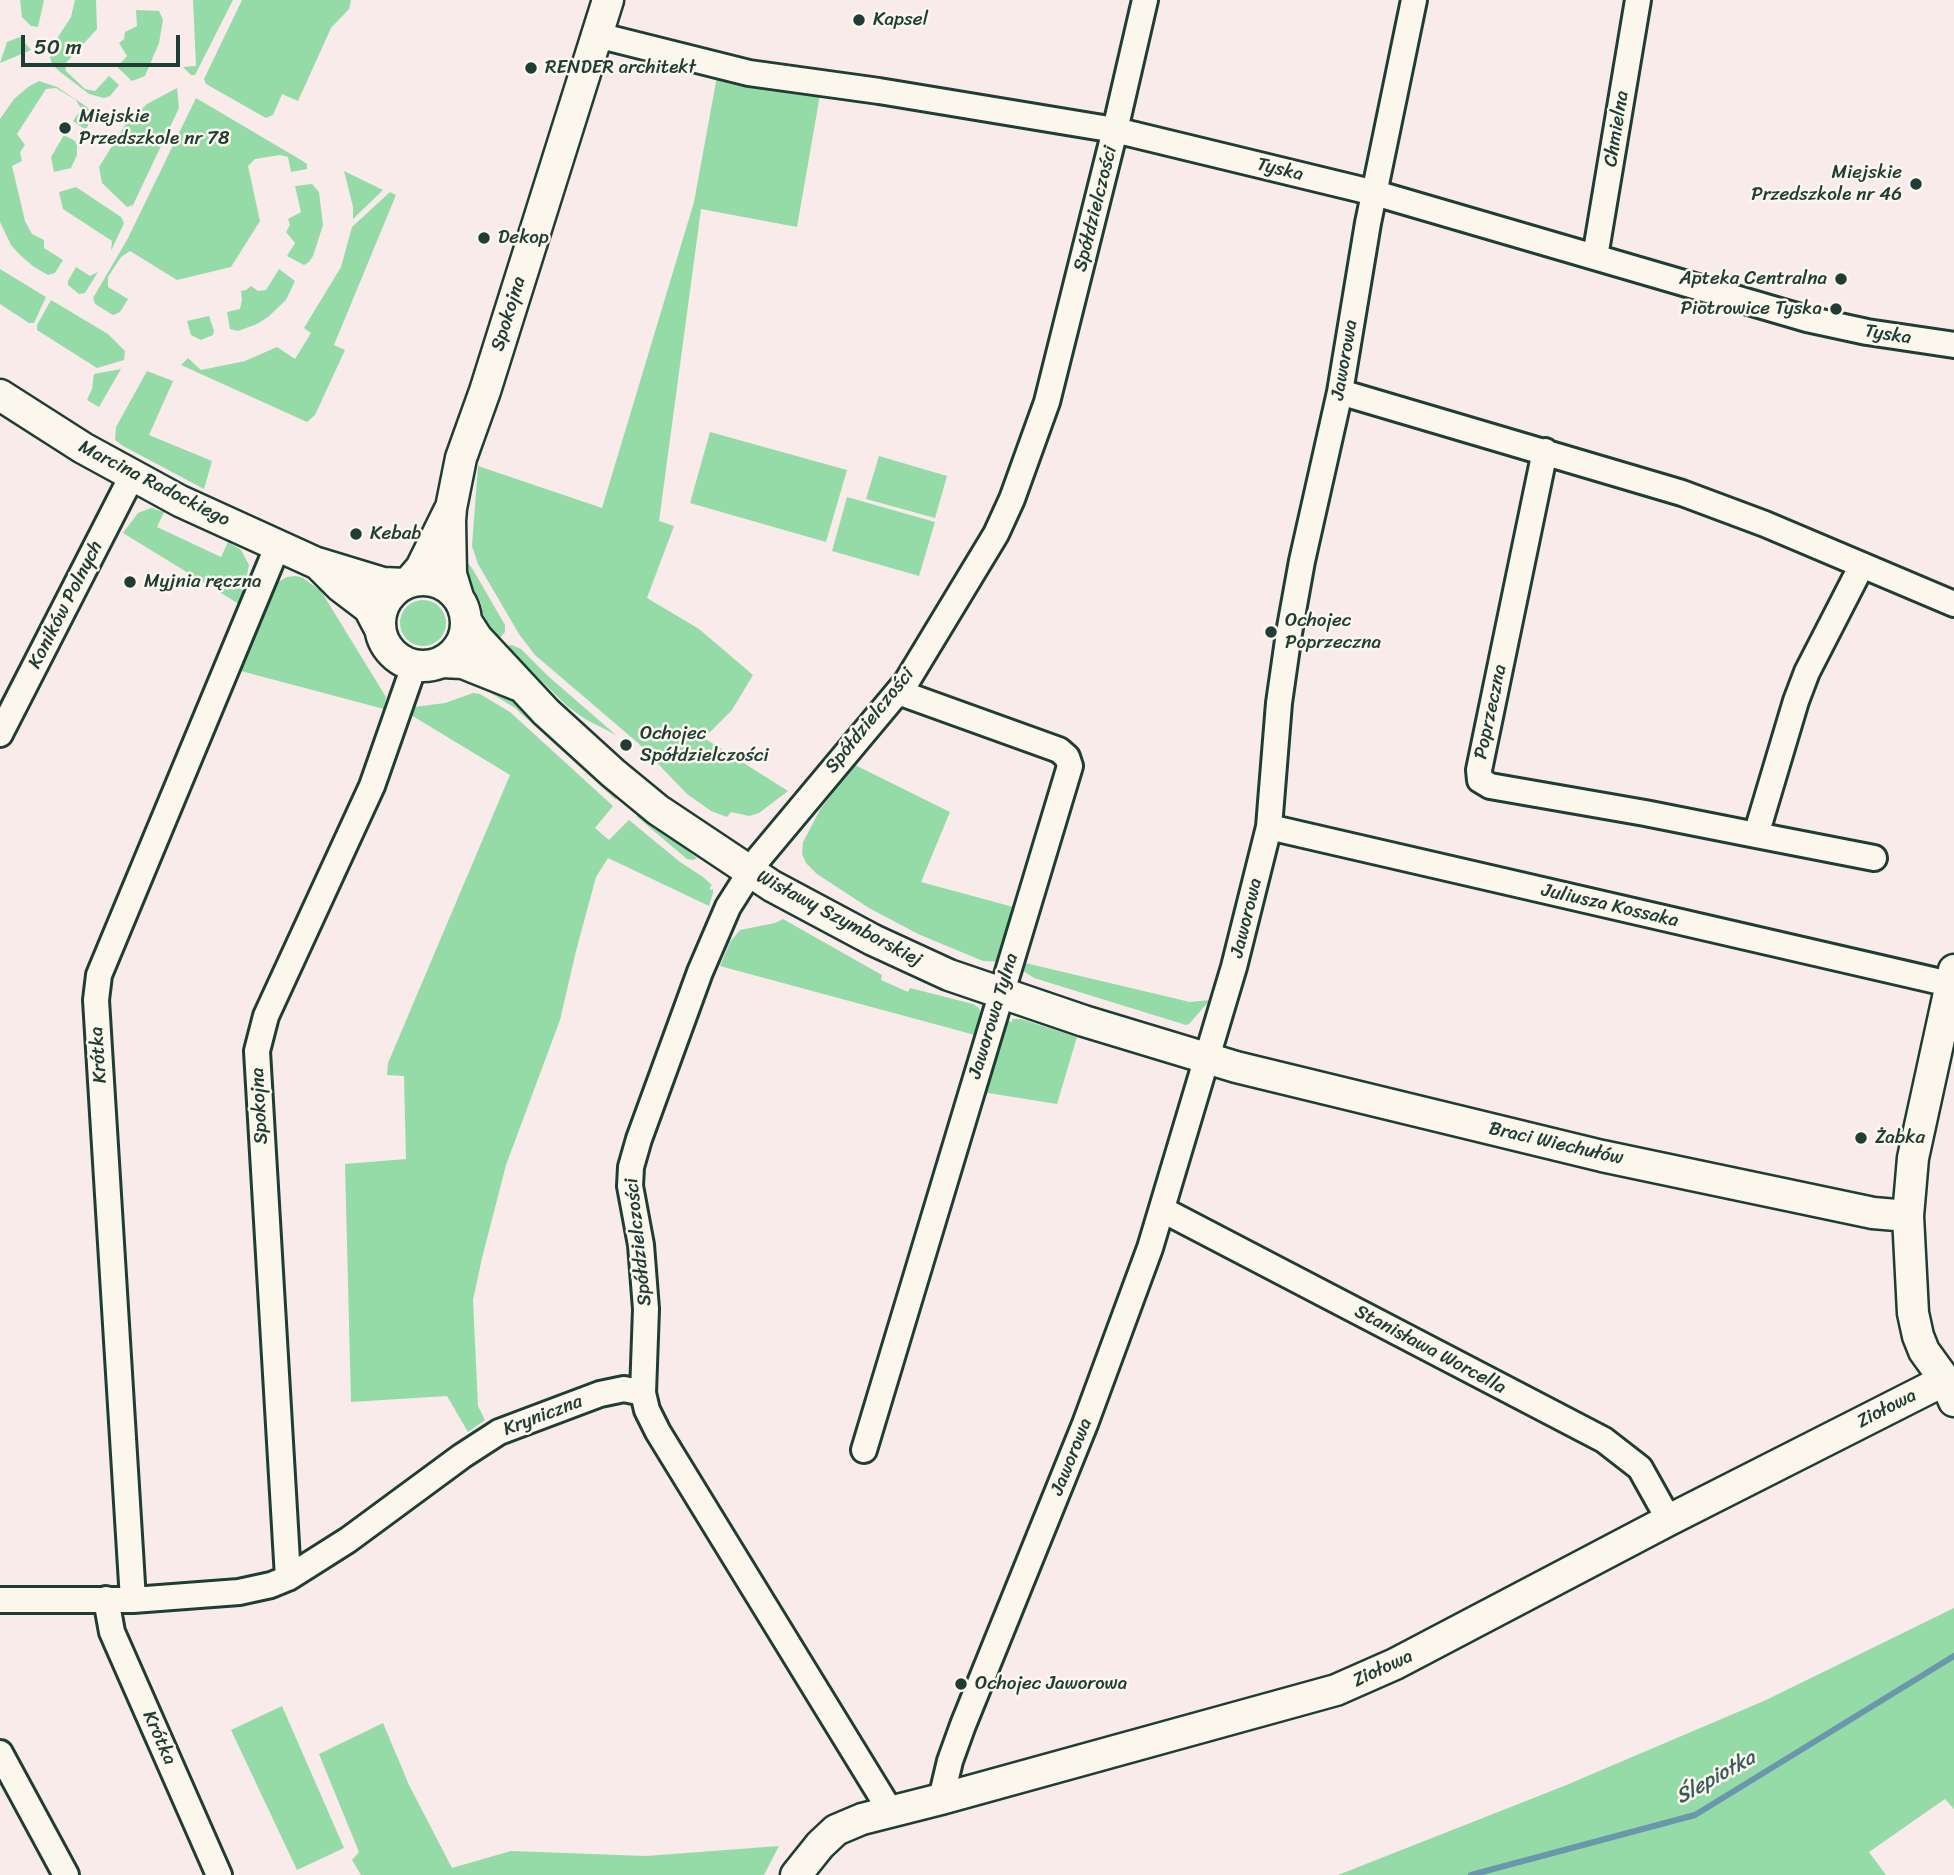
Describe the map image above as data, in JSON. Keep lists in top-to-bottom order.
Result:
{
  "streets": {
    "street": [
      "Chmielna",
      "Tyska",
      "Spółdzielczości",
      "Spokojna",
      "Jaworowa",
      "Marcina Radockiego",
      "Koników Polnych",
      "Poprzeczna",
      "Juliusza Kossaka",
      "Wisławy Szymborskiej",
      "Jaworowa Tylna",
      "Krótka",
      "Braci Wiechułów",
      "Stanisława Worcella",
      "Ziołowa",
      "Kryniczna"
    ]
  },
  "crossings": [
    ["Chmielna", "Tyska"],
    ["Tyska", "Spółdzielczości"],
    ["Tyska", "Spokojna"],
    ["Tyska", "Jaworowa"],
    ["Spółdzielczości", "Wisławy Szymborskiej"],
    ["Spółdzielczości", "Jaworowa Tylna"],
    ["Spółdzielczości", "Kryniczna"],
    ["Spokojna", "Marcina Radockiego"],
    ["Spokojna", "Wisławy Szymborskiej"],
    ["Spokojna", "Kryniczna"],
    ["Jaworowa", "Juliusza Kossaka"],
    ["Jaworowa", "Wisławy Szymborskiej"],
    ["Jaworowa", "Braci Wiechułów"],
    ["Jaworowa", "Stanisława Worcella"],
    ["Jaworowa", "Ziołowa"],
    ["Marcina Radockiego", "Koników Polnych"],
    ["Marcina Radockiego", "Wisławy Szymborskiej"],
    ["Marcina Radockiego", "Krótka"],
    ["Wisławy Szymborskiej", "Jaworowa Tylna"],
    ["Wisławy Szymborskiej", "Braci Wiechułów"],
    ["Krótka", "Kryniczna"],
    ["Stanisława Worcella", "Ziołowa"]
  ],
  "water": ["Ślepiotka"],
  "places": [
    "Kapsel",
    "RENDER architekt",
    "Miejskie Przedszkole nr 78",
    "Miejskie Przedszkole nr 46",
    "Dekop",
    "Apteka Centralna",
    "Piotrowice Tyska",
    "Kebab",
    "Myjnia ręczna",
    "Ochojec Poprzeczna",
    "Ochojec Spółdzielczości",
    "Żabka",
    "Ochojec Jaworowa"
  ],
  "scale_bar": "50 m"
}
